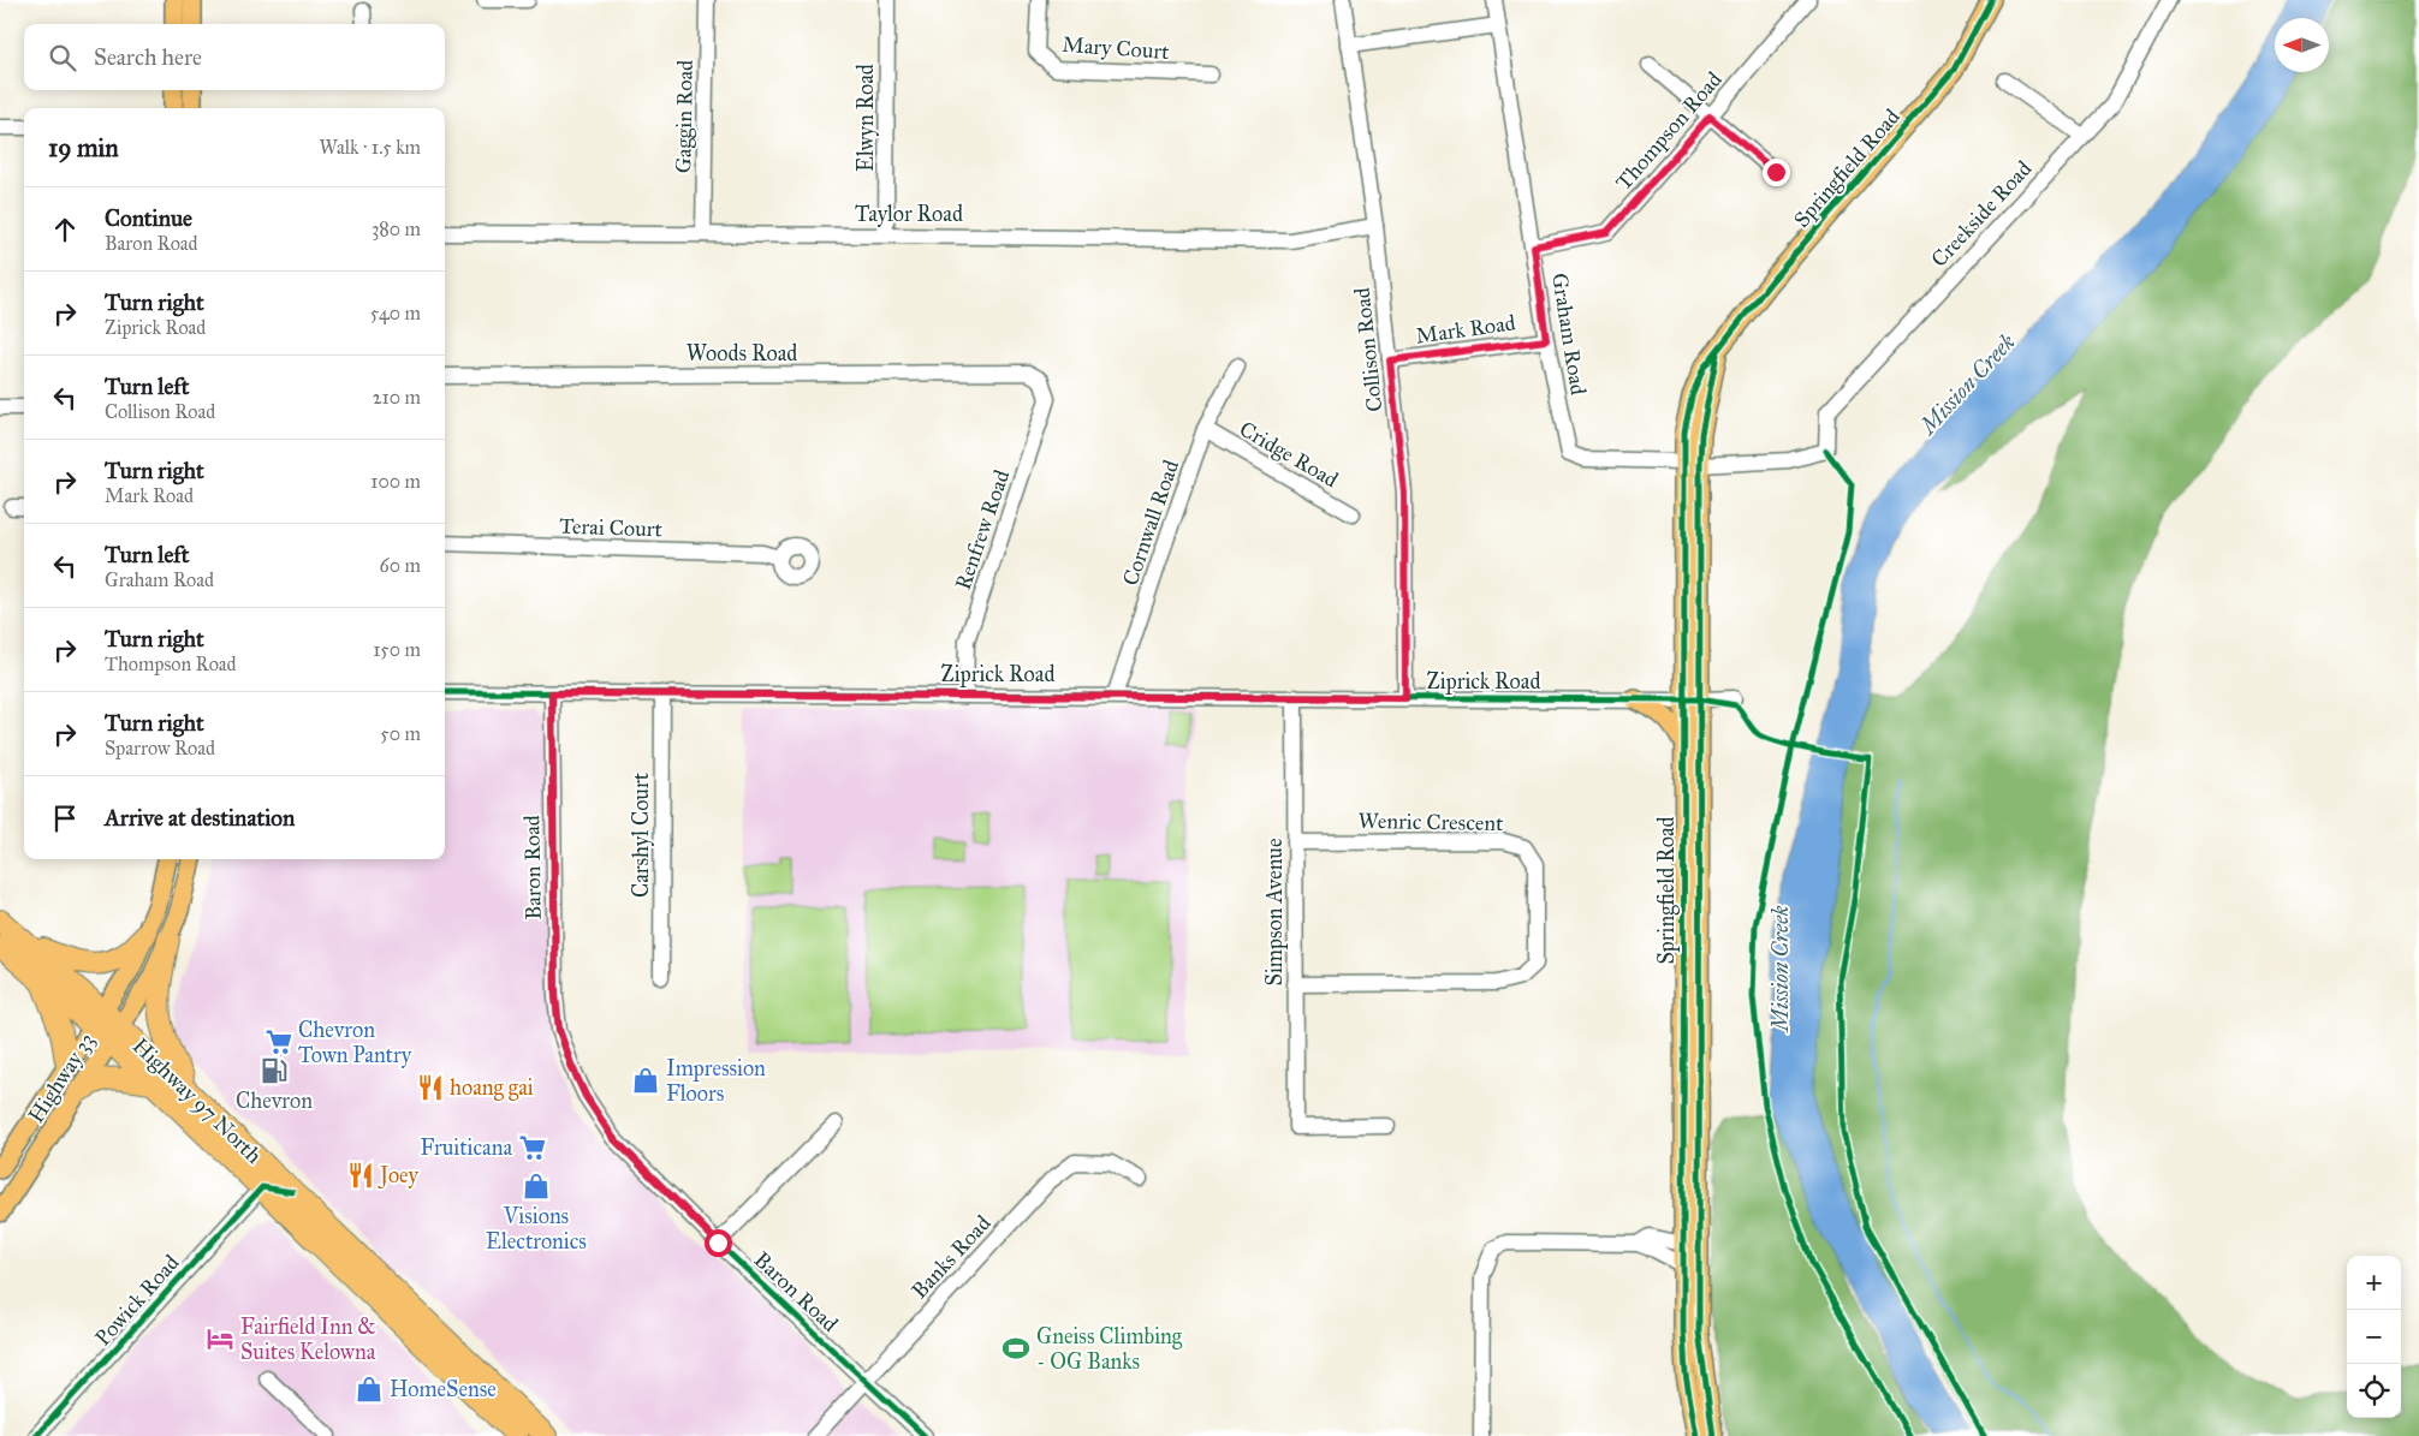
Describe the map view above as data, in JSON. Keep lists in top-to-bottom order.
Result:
{
  "streets": {
    "highway": ["Highway 97 North"],
    "main road": ["Springfield Road", "Highway 33"],
    "street": [
      "Mary Court",
      "Gaggin Road",
      "Elwyn Road",
      "Thompson Road",
      "Taylor Road",
      "Creekside Road",
      "Mark Road",
      "Graham Road",
      "Collison Road",
      "Woods Road",
      "Cridge Road",
      "Cornwall Road",
      "Terai Court",
      "Renfrew Road",
      "Ziprick Road",
      "Wenric Crescent",
      "Carshyl Court",
      "Baron Road",
      "Simpson Avenue",
      "Banks Road",
      "Powick Road"
    ]
  },
  "crossings": [
    ["Gaggin Road", "Taylor Road"],
    ["Elwyn Road", "Taylor Road"],
    ["Thompson Road", "Graham Road"],
    ["Springfield Road", "Graham Road"],
    ["Springfield Road", "Ziprick Road"],
    ["Taylor Road", "Collison Road"],
    ["Creekside Road", "Graham Road"],
    ["Mark Road", "Graham Road"],
    ["Mark Road", "Collison Road"],
    ["Collison Road", "Ziprick Road"],
    ["Woods Road", "Renfrew Road"],
    ["Cridge Road", "Cornwall Road"],
    ["Cornwall Road", "Ziprick Road"],
    ["Renfrew Road", "Ziprick Road"],
    ["Ziprick Road", "Carshyl Court"],
    ["Ziprick Road", "Baron Road"],
    ["Ziprick Road", "Simpson Avenue"],
    ["Wenric Crescent", "Simpson Avenue"],
    ["Baron Road", "Banks Road"],
    ["Highway 33", "Highway 97 North"],
    ["Highway 97 North", "Powick Road"]
  ],
  "water": ["Mission Creek"],
  "places": {
    "supermarket": ["Chevron Town Pantry", "Fruiticana"],
    "fuel station": ["Chevron"],
    "shop": ["Impression Floors", "Visions Electronics", "HomeSense"],
    "restaurant": ["hoang gai", "Joey"],
    "hotel": ["Fairfield Inn & Suites Kelowna"],
    "sports": ["Gneiss Climbing - OG Banks"]
  },
  "north": "left",
  "page": {
    "search": "Search here",
    "heading": ["19 min", "Walk · 1.5 km"],
    "list": [
      ["Continue", "Baron Road", "380 m"],
      ["Turn right", "Ziprick Road", "540 m"],
      ["Turn left", "Collison Road", "210 m"],
      ["Turn right", "Mark Road", "100 m"],
      ["Turn left", "Graham Road", "60 m"],
      ["Turn right", "Thompson Road", "150 m"],
      ["Turn right", "Sparrow Road", "50 m"],
      "Arrive at destination"
    ],
    "map_buttons": ["+", "−"]
  }
}
